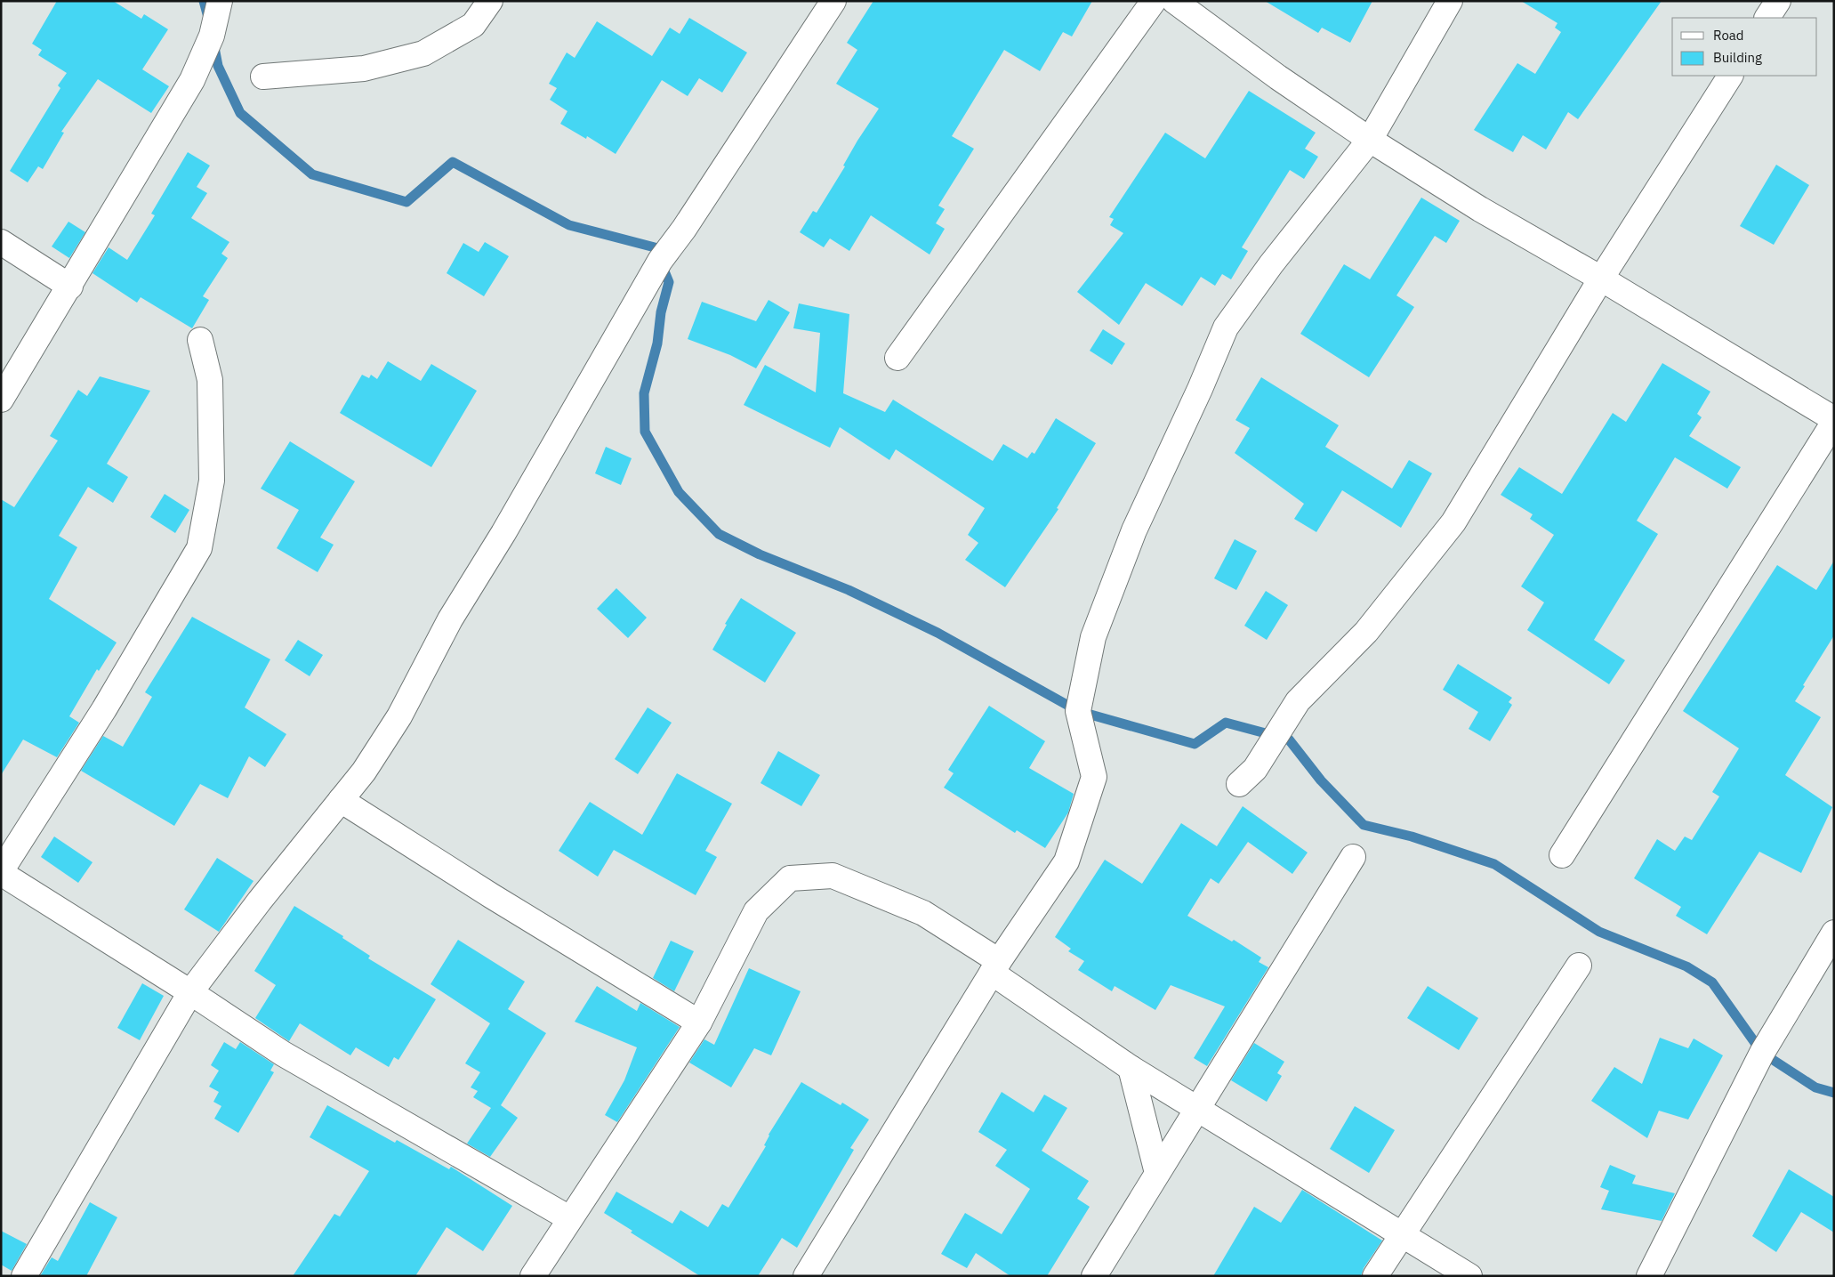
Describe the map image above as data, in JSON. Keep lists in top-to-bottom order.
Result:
{
  "legend": ["Road", "Building"]
}
